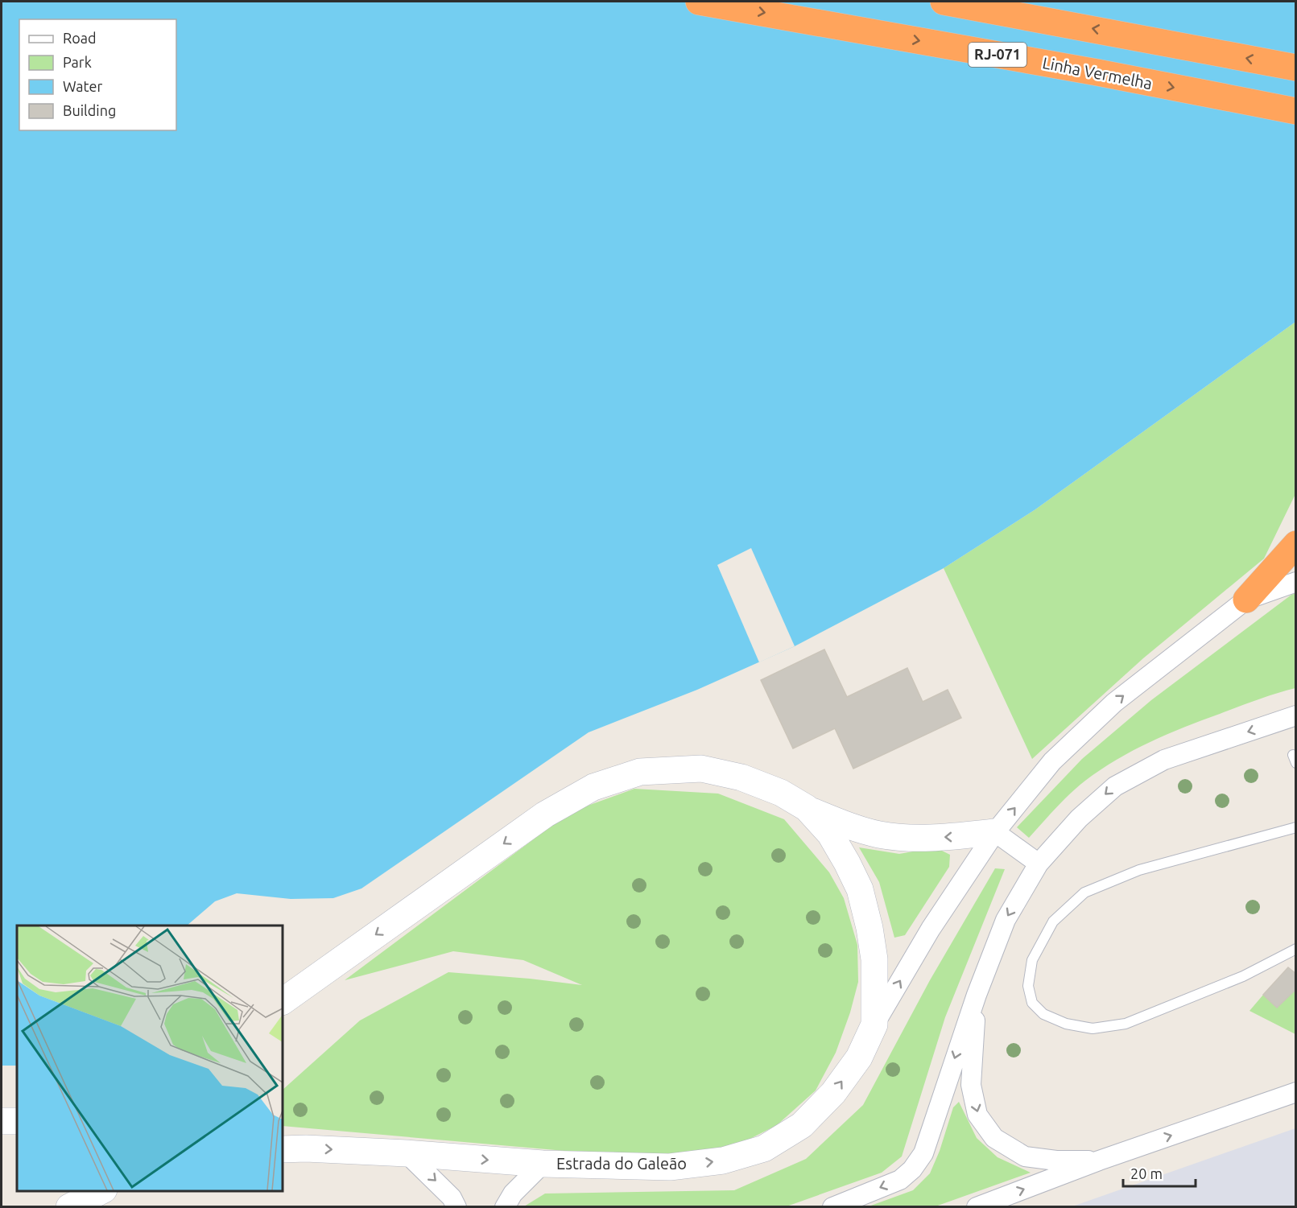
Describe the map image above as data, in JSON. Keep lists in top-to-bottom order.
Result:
{
  "streets": {
    "highway": ["RJ-071", "Linha Vermelha"],
    "street": ["Estrada do Galeão"]
  },
  "legend": [
    "Road",
    "Park",
    "Water",
    "Building"
  ],
  "scale_bar": "20 m"
}
